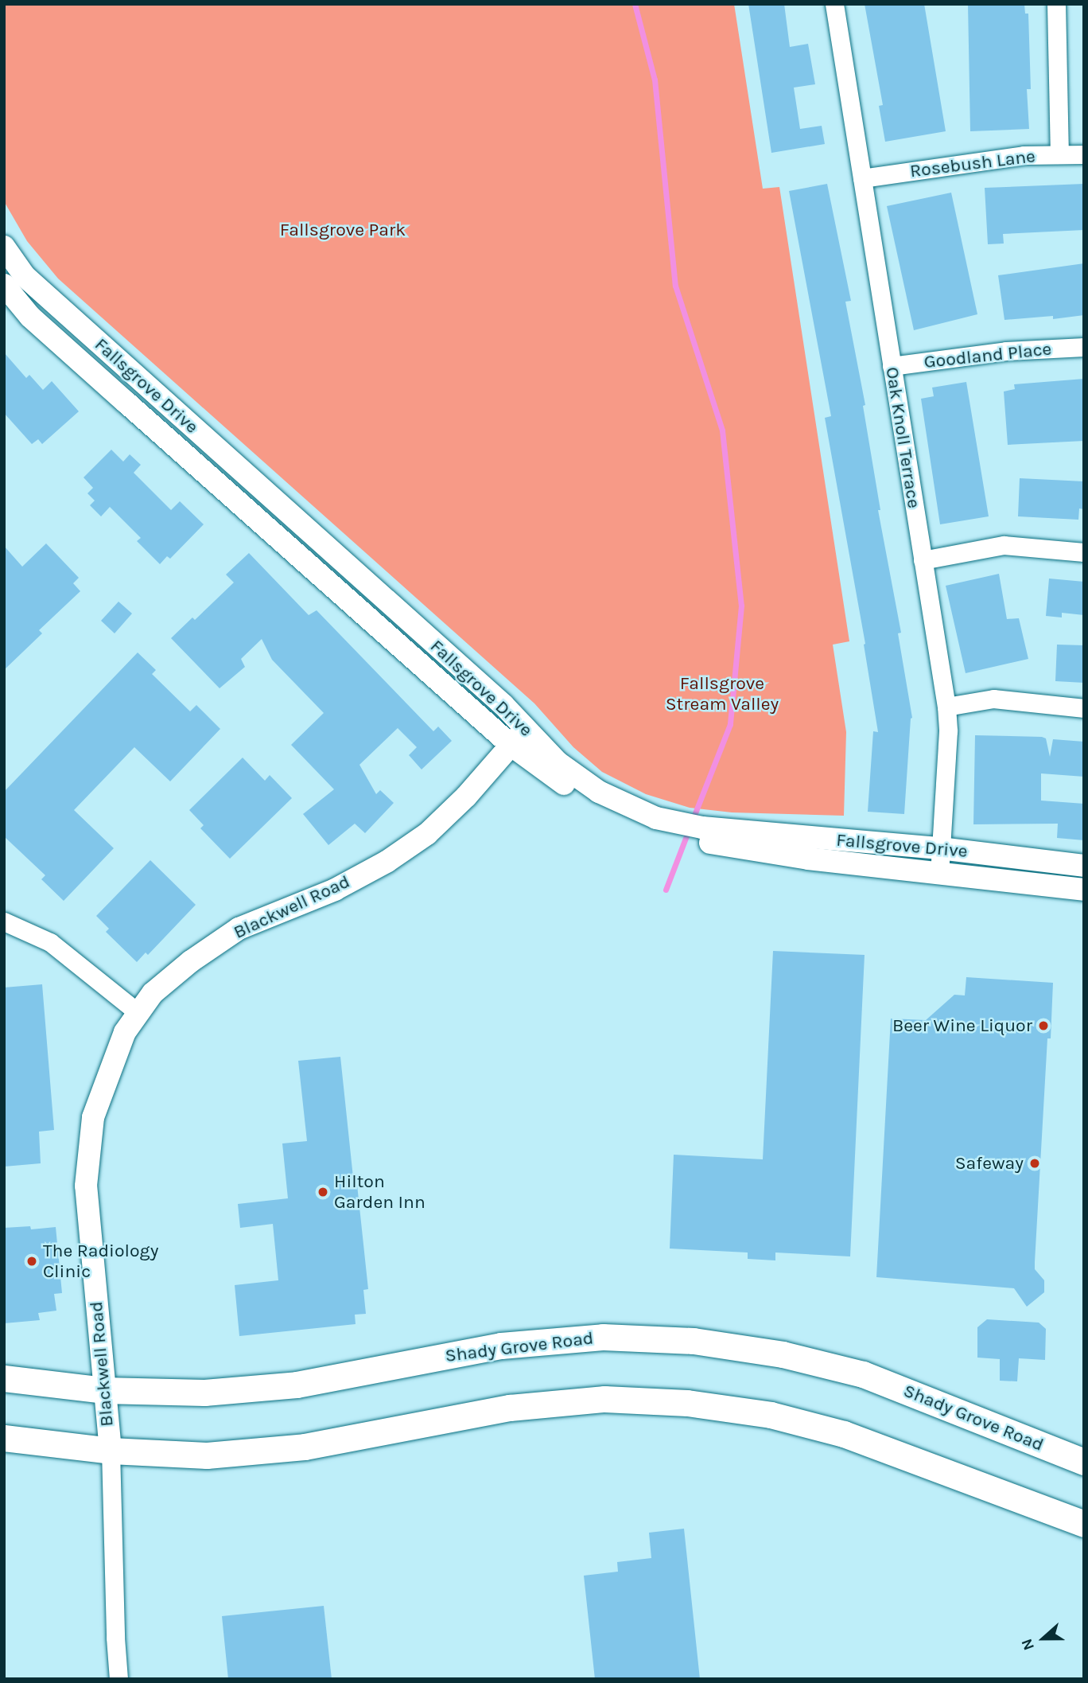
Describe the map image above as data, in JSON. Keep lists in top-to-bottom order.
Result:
{
  "streets": {
    "main road": ["Shady Grove Road"],
    "street": [
      "Rosebush Lane",
      "Goodland Place",
      "Fallsgrove Drive",
      "Oak Knoll Terrace",
      "Blackwell Road"
    ]
  },
  "crossings": [
    ["Rosebush Lane", "Oak Knoll Terrace"],
    ["Goodland Place", "Oak Knoll Terrace"],
    ["Fallsgrove Drive", "Oak Knoll Terrace"],
    ["Fallsgrove Drive", "Blackwell Road"],
    ["Blackwell Road", "Shady Grove Road"]
  ],
  "parks": ["Fallsgrove Park", "Fallsgrove Stream Valley"],
  "places": [
    "Beer Wine Liquor",
    "Safeway",
    "Hilton Garden Inn",
    "The Radiology Clinic"
  ],
  "north": "left"
}
